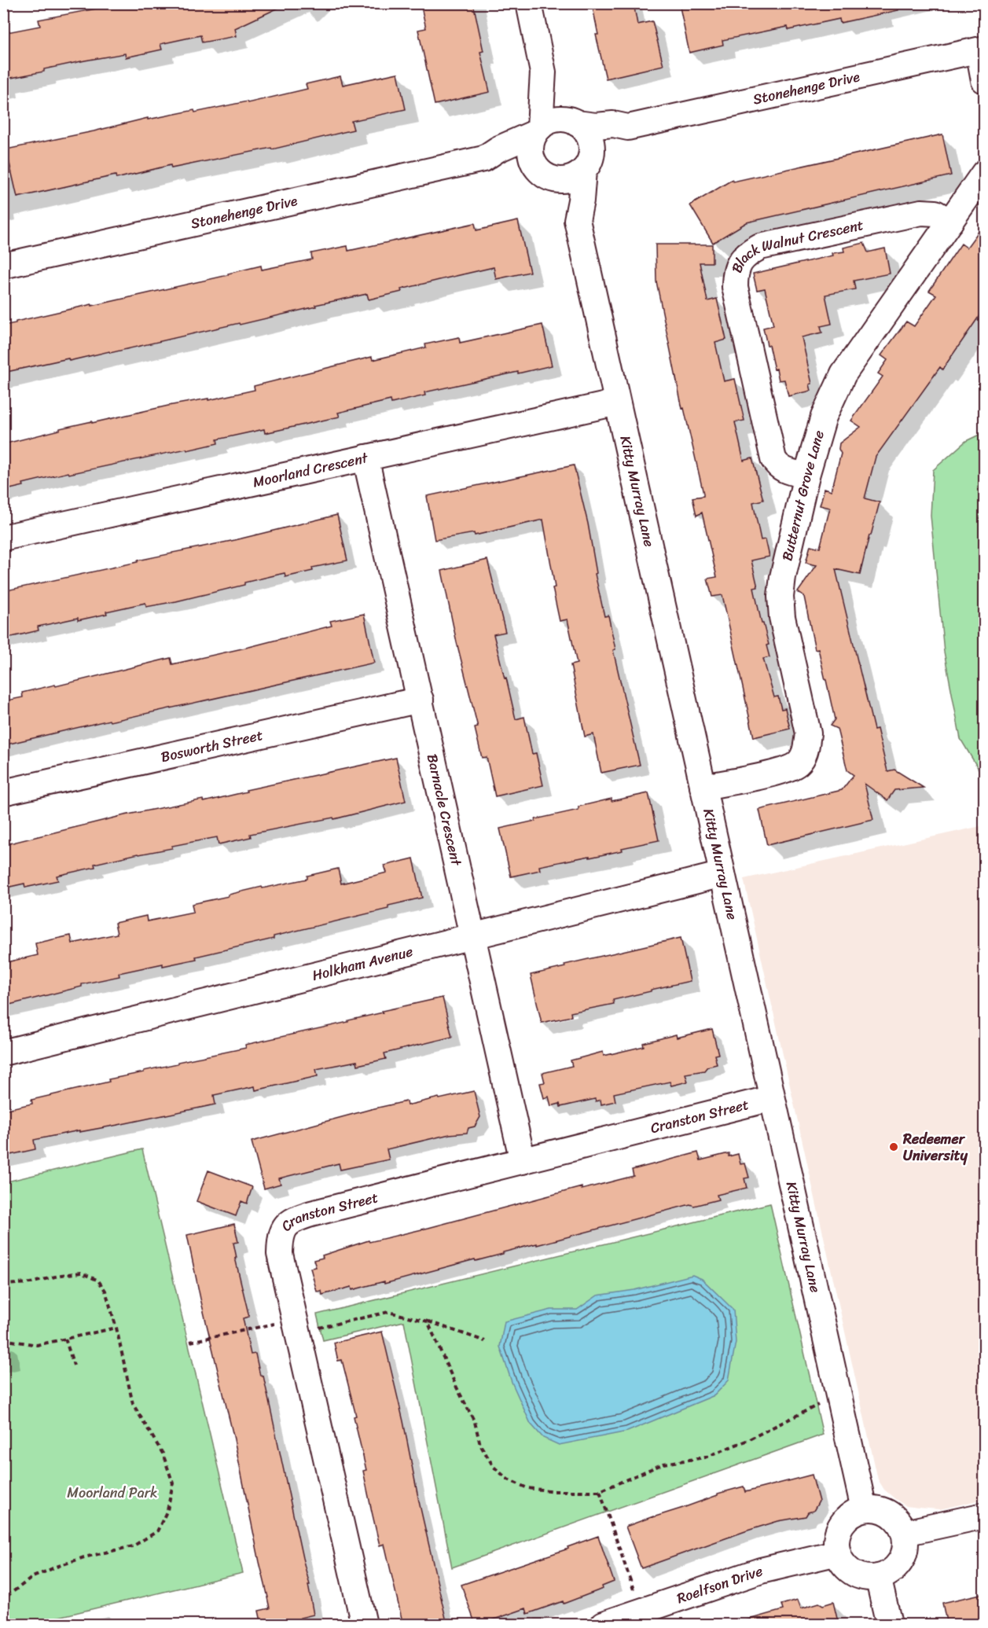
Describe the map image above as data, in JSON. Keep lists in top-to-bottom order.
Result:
{
  "streets": {
    "street": [
      "Stonehenge Drive",
      "Black Walnut Crescent",
      "Moorland Crescent",
      "Kitty Murray Lane",
      "Butternut Grove Lane",
      "Bosworth Street",
      "Barnacle Crescent",
      "Holkham Avenue",
      "Cranston Street",
      "Roelfson Drive"
    ]
  },
  "crossings": [
    ["Stonehenge Drive", "Kitty Murray Lane"],
    ["Black Walnut Crescent", "Butternut Grove Lane"],
    ["Moorland Crescent", "Kitty Murray Lane"],
    ["Moorland Crescent", "Barnacle Crescent"],
    ["Kitty Murray Lane", "Butternut Grove Lane"],
    ["Kitty Murray Lane", "Holkham Avenue"],
    ["Kitty Murray Lane", "Cranston Street"],
    ["Kitty Murray Lane", "Roelfson Drive"],
    ["Bosworth Street", "Barnacle Crescent"],
    ["Barnacle Crescent", "Holkham Avenue"],
    ["Barnacle Crescent", "Cranston Street"]
  ],
  "parks": ["Moorland Park"],
  "places": ["Redeemer University"]
}
